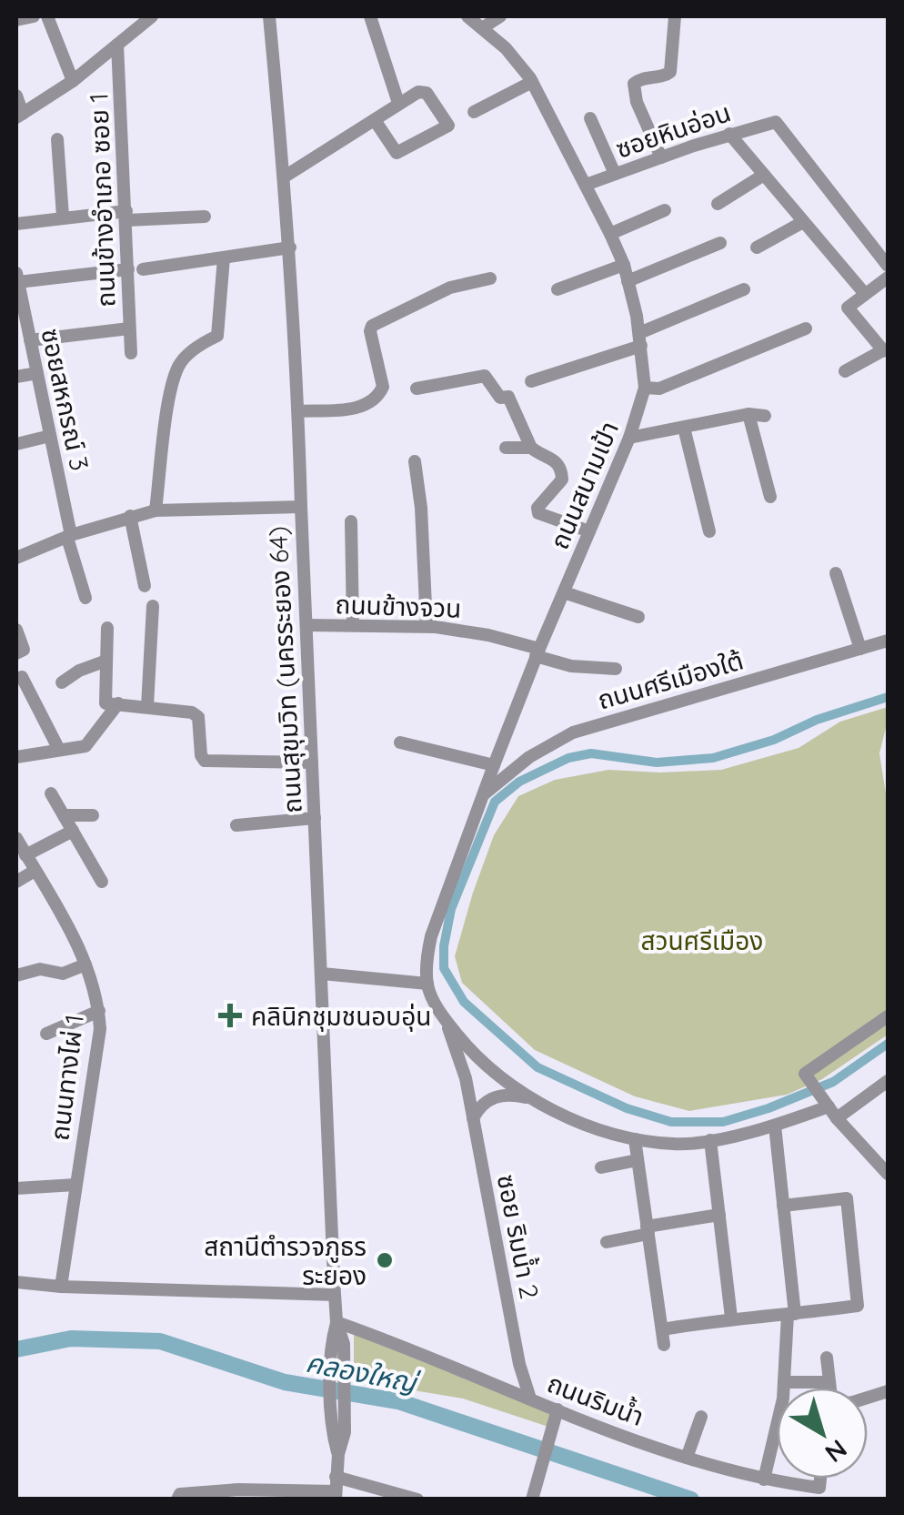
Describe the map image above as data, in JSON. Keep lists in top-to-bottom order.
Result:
{
  "streets": {
    "street": [
      "ซอยหินอ่อน",
      "ถนนข้างอำเภอ ซอย 1",
      "ซอยสหกรณ์ 3",
      "ถนนสนามเป้า",
      "ถนนข้างจวน",
      "ถนนสุขุมวิท (นครระยอง 64)",
      "ถนนศรีเมืองใต้",
      "ถนนทางไผ่ 1",
      "ซอย ริมน้ำ 2",
      "ถนนริมน้ำ"
    ]
  },
  "crossings": [
    ["ซอยหินอ่อน", "ถนนสนามเป้า"],
    ["ถนนสนามเป้า", "ถนนข้างจวน"],
    ["ถนนสนามเป้า", "ถนนศรีเมืองใต้"],
    ["ถนนข้างจวน", "ถนนสุขุมวิท (นครระยอง 64)"],
    ["ถนนสุขุมวิท (นครระยอง 64)", "ถนนริมน้ำ"],
    ["ซอย ริมน้ำ 2", "ถนนริมน้ำ"]
  ],
  "water": ["คลองใหญ่"],
  "parks": ["สวนศรีเมือง"],
  "places": {
    "health": ["คลินิกชุมชนอบอุ่น"],
    "other": ["สถานีตำรวจภูธร ระยอง"]
  },
  "north": "bottom right"
}
